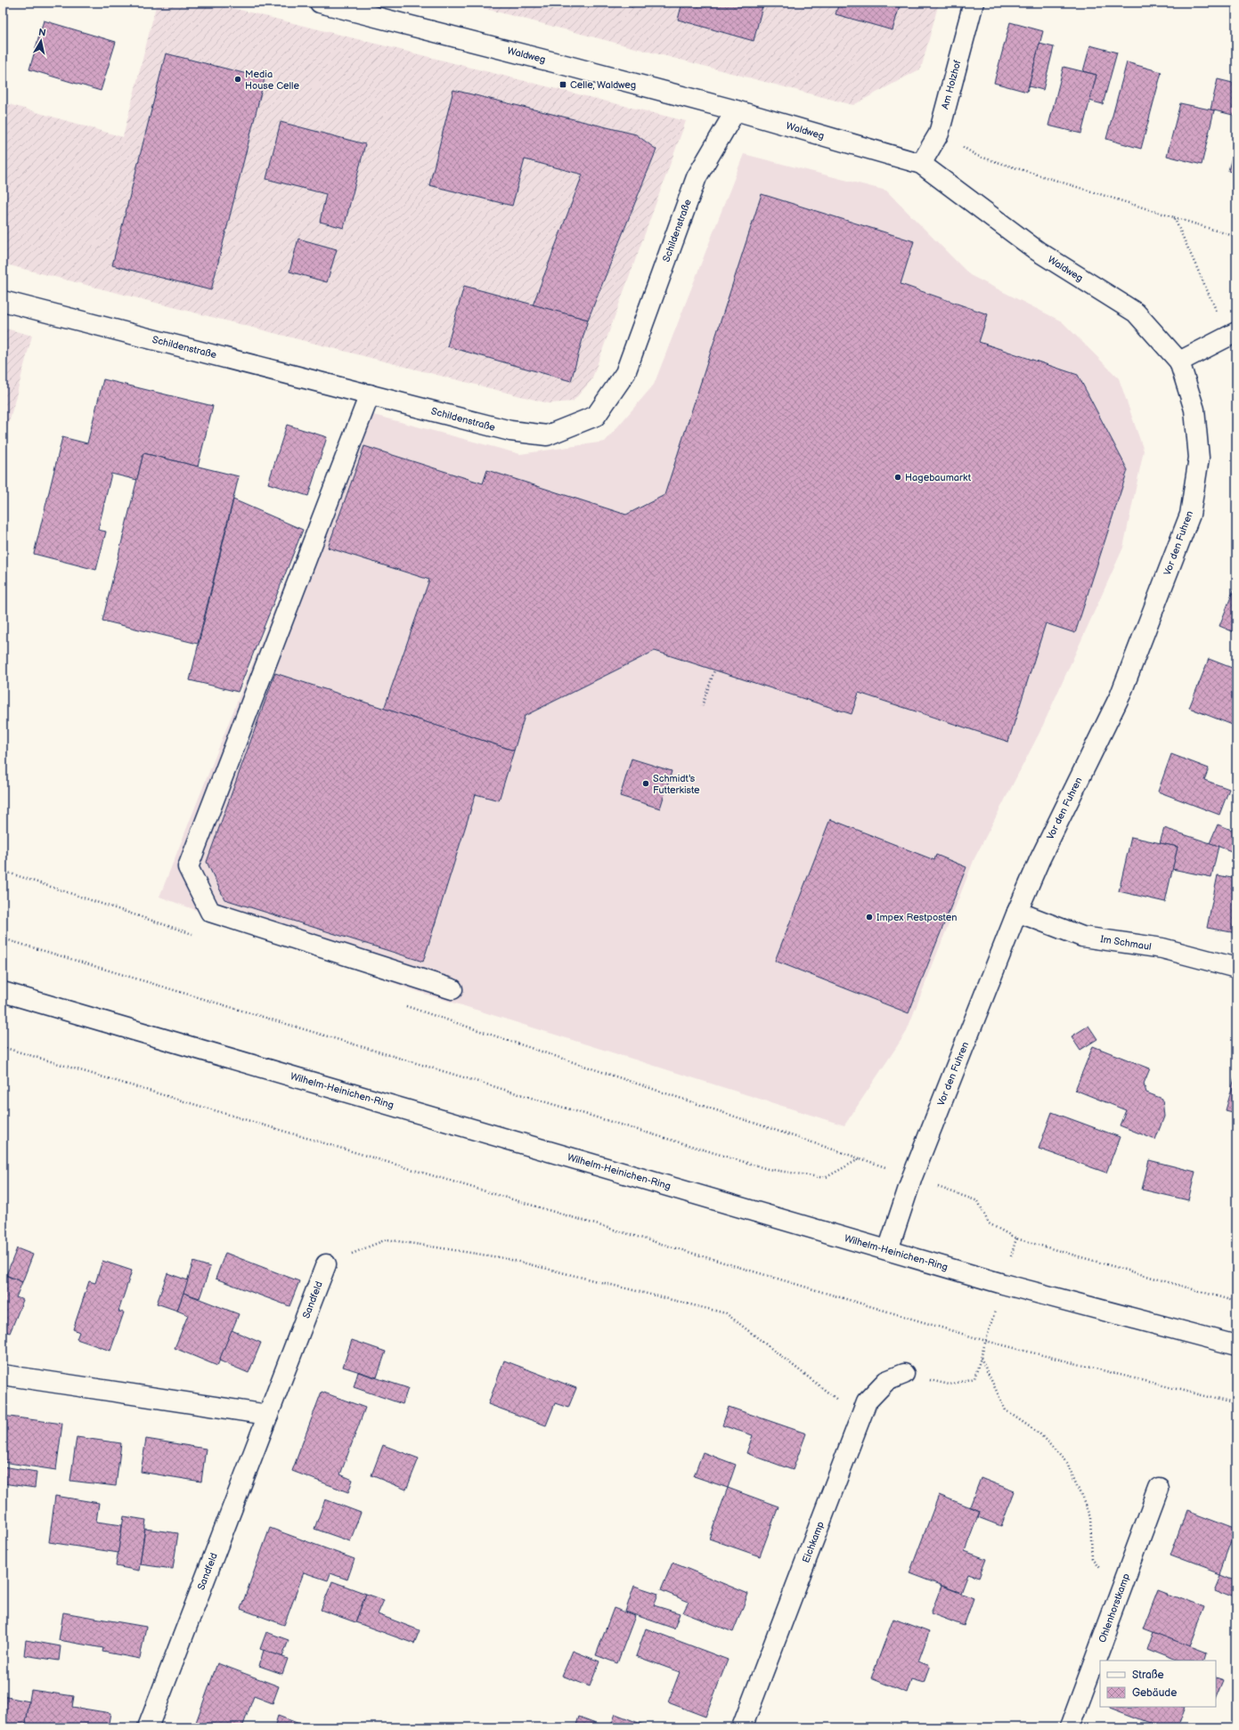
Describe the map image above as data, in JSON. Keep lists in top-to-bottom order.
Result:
{
  "streets": {
    "street": [
      "Waldweg",
      "Am Holzhof",
      "Schildenstraße",
      "Vor den Fuhren",
      "Im Schmaul",
      "Wilhelm-Heinichen-Ring",
      "Sandfeld",
      "Eichkamp",
      "Ohlenhorstkamp"
    ]
  },
  "crossings": [
    ["Waldweg", "Am Holzhof"],
    ["Waldweg", "Schildenstraße"],
    ["Waldweg", "Vor den Fuhren"],
    ["Vor den Fuhren", "Im Schmaul"],
    ["Vor den Fuhren", "Wilhelm-Heinichen-Ring"]
  ],
  "places": {
    "other": [
      "Media House Celle",
      "Hagebaumarkt",
      "Schmidt's Futterkiste",
      "Impex Restposten"
    ],
    "transit": ["Celle, Waldweg"]
  },
  "legend": ["Straße", "Gebäude"],
  "north": "top"
}
